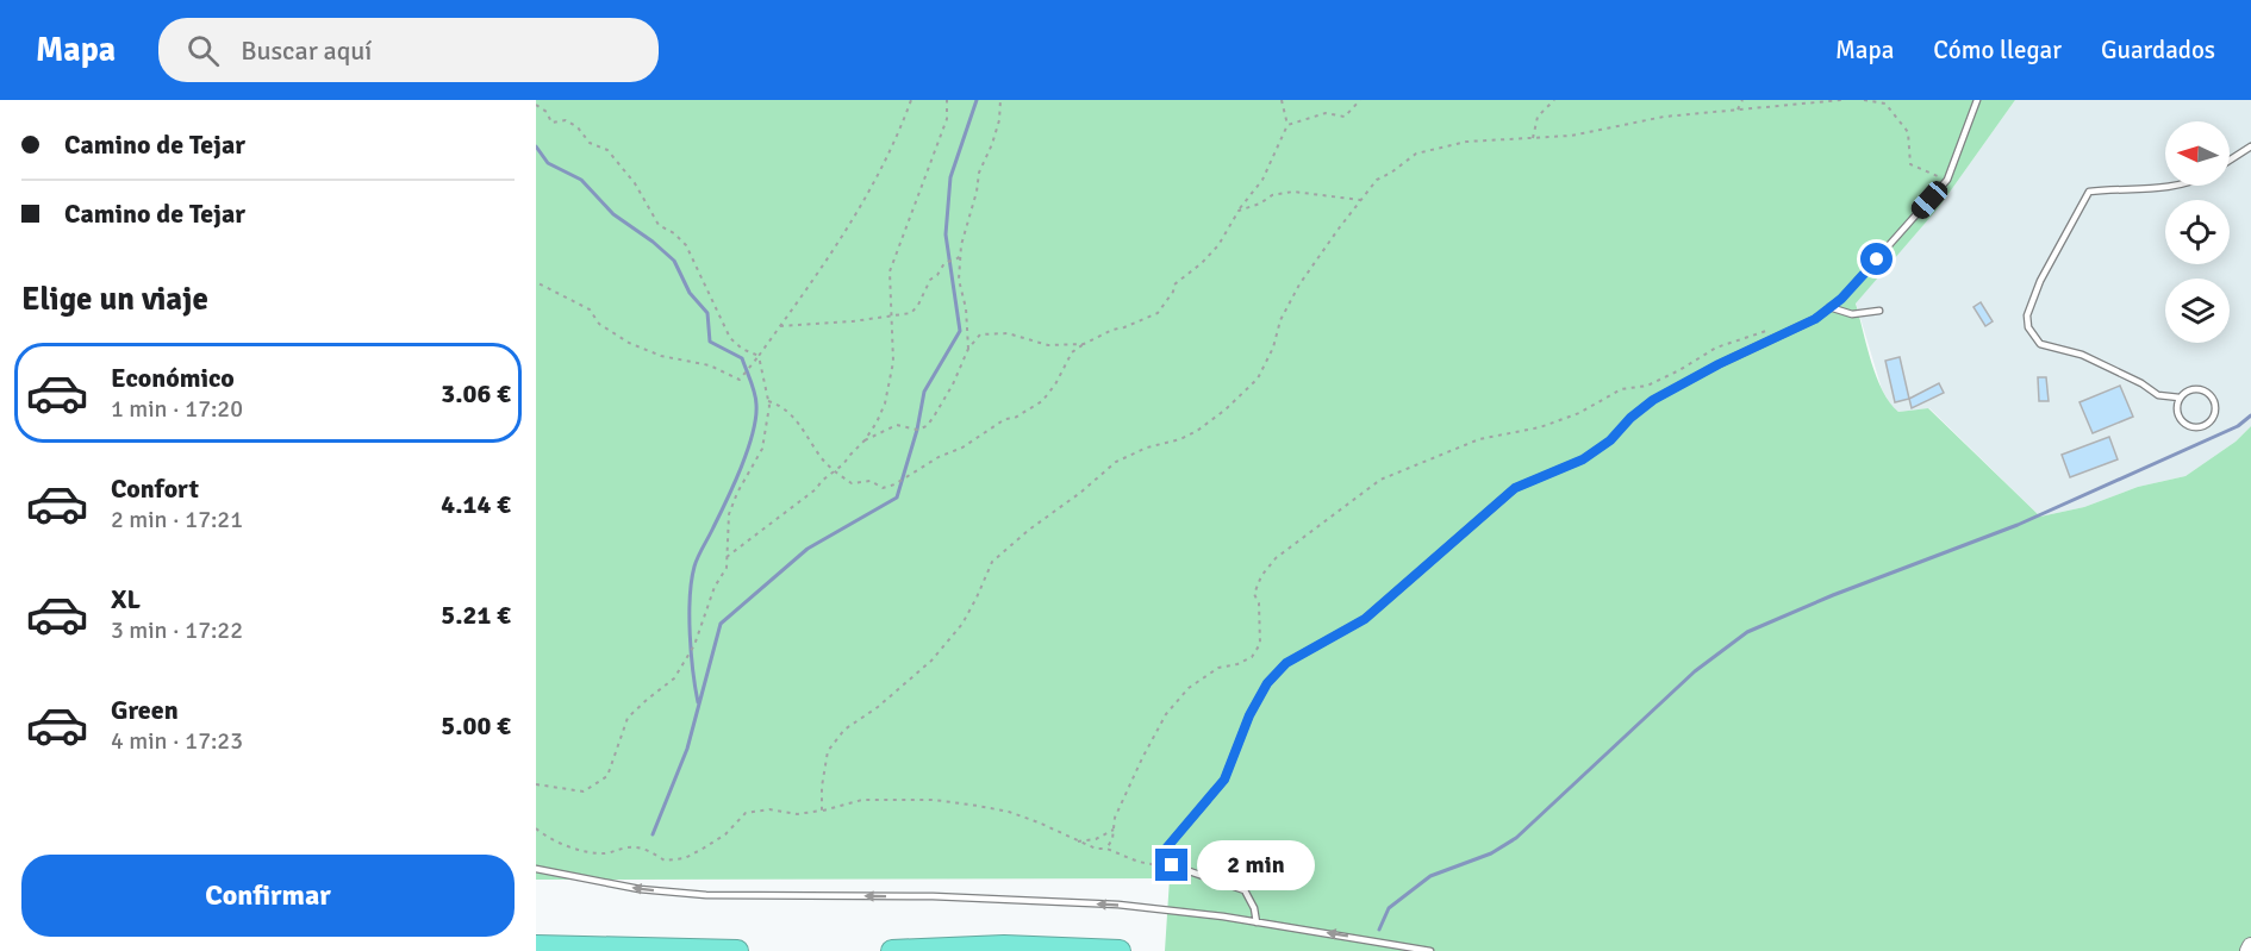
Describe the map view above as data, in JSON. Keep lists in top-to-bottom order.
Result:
{
  "north": "left",
  "page": {
    "header": "Mapa",
    "search": "Buscar aquí",
    "nav": ["Mapa", "Cómo llegar", "Guardados"],
    "banner": ["Camino de Tejar", "Camino de Tejar"],
    "heading": "Elige un viaje",
    "list": [
      {
        "name": "Económico",
        "note": "1 min · 17:20",
        "value": "3.06 €"
      },
      {
        "name": "Confort",
        "note": "2 min · 17:21",
        "value": "4.14 €"
      },
      {
        "name": "XL",
        "note": "3 min · 17:22",
        "value": "5.21 €"
      },
      {
        "name": "Green",
        "note": "4 min · 17:23",
        "value": "5.00 €"
      }
    ],
    "buttons": "Confirmar",
    "bubble": "2 min"
  }
}
